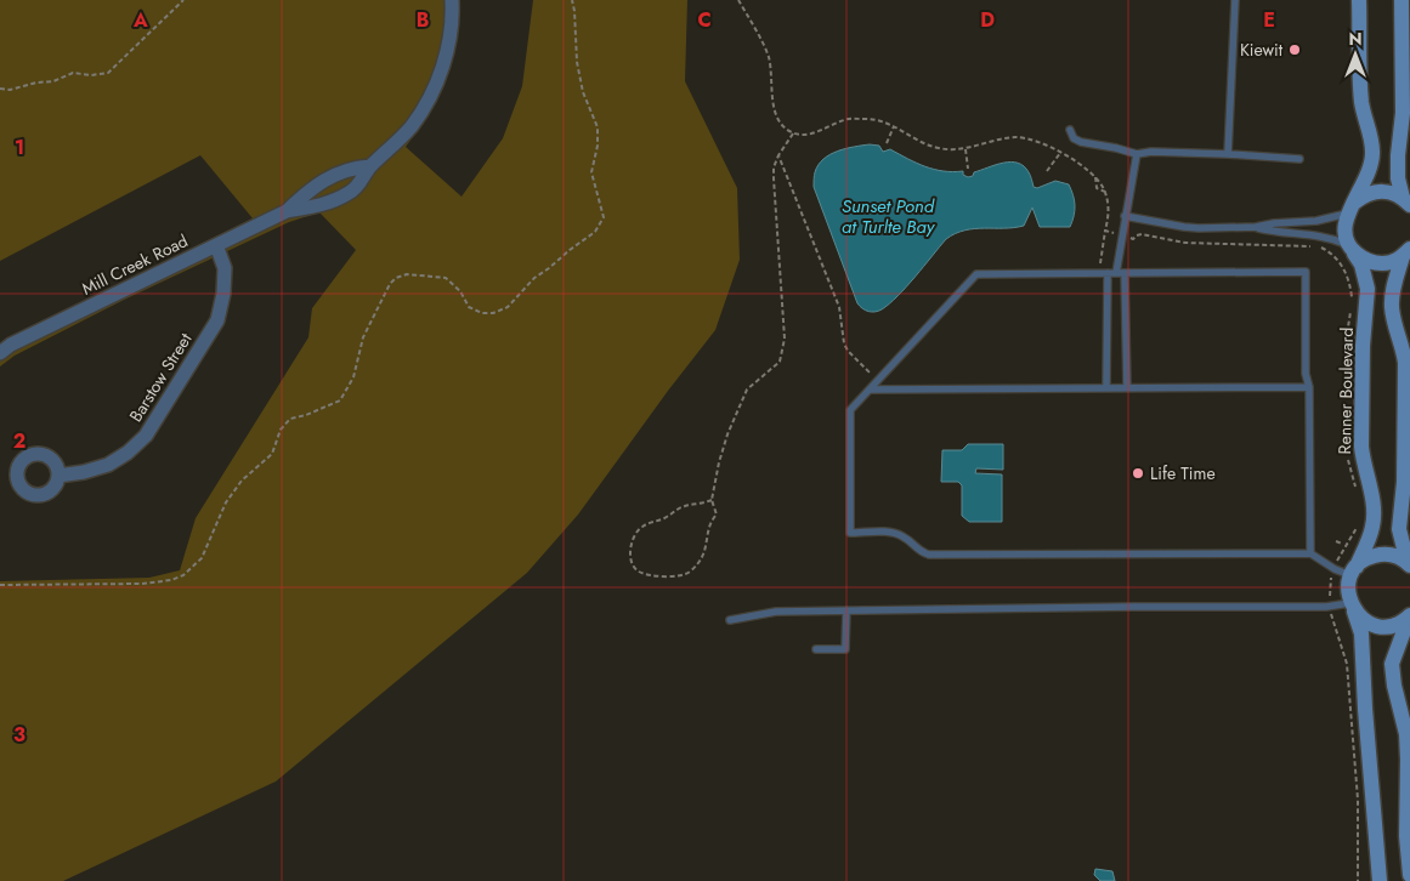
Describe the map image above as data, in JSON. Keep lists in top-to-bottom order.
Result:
{
  "streets": {
    "main road": ["Renner Boulevard"],
    "street": ["Mill Creek Road", "Barstow Street"]
  },
  "crossings": [
    ["Mill Creek Road", "Barstow Street"]
  ],
  "water": ["Sunset Pond at Turlte Bay"],
  "places": ["Kiewit", "Life Time"],
  "north": "top",
  "grid": {
    "columns": [
      "A",
      "B",
      "C",
      "D",
      "E"
    ],
    "rows": ["1", "2", "3"]
  }
}
